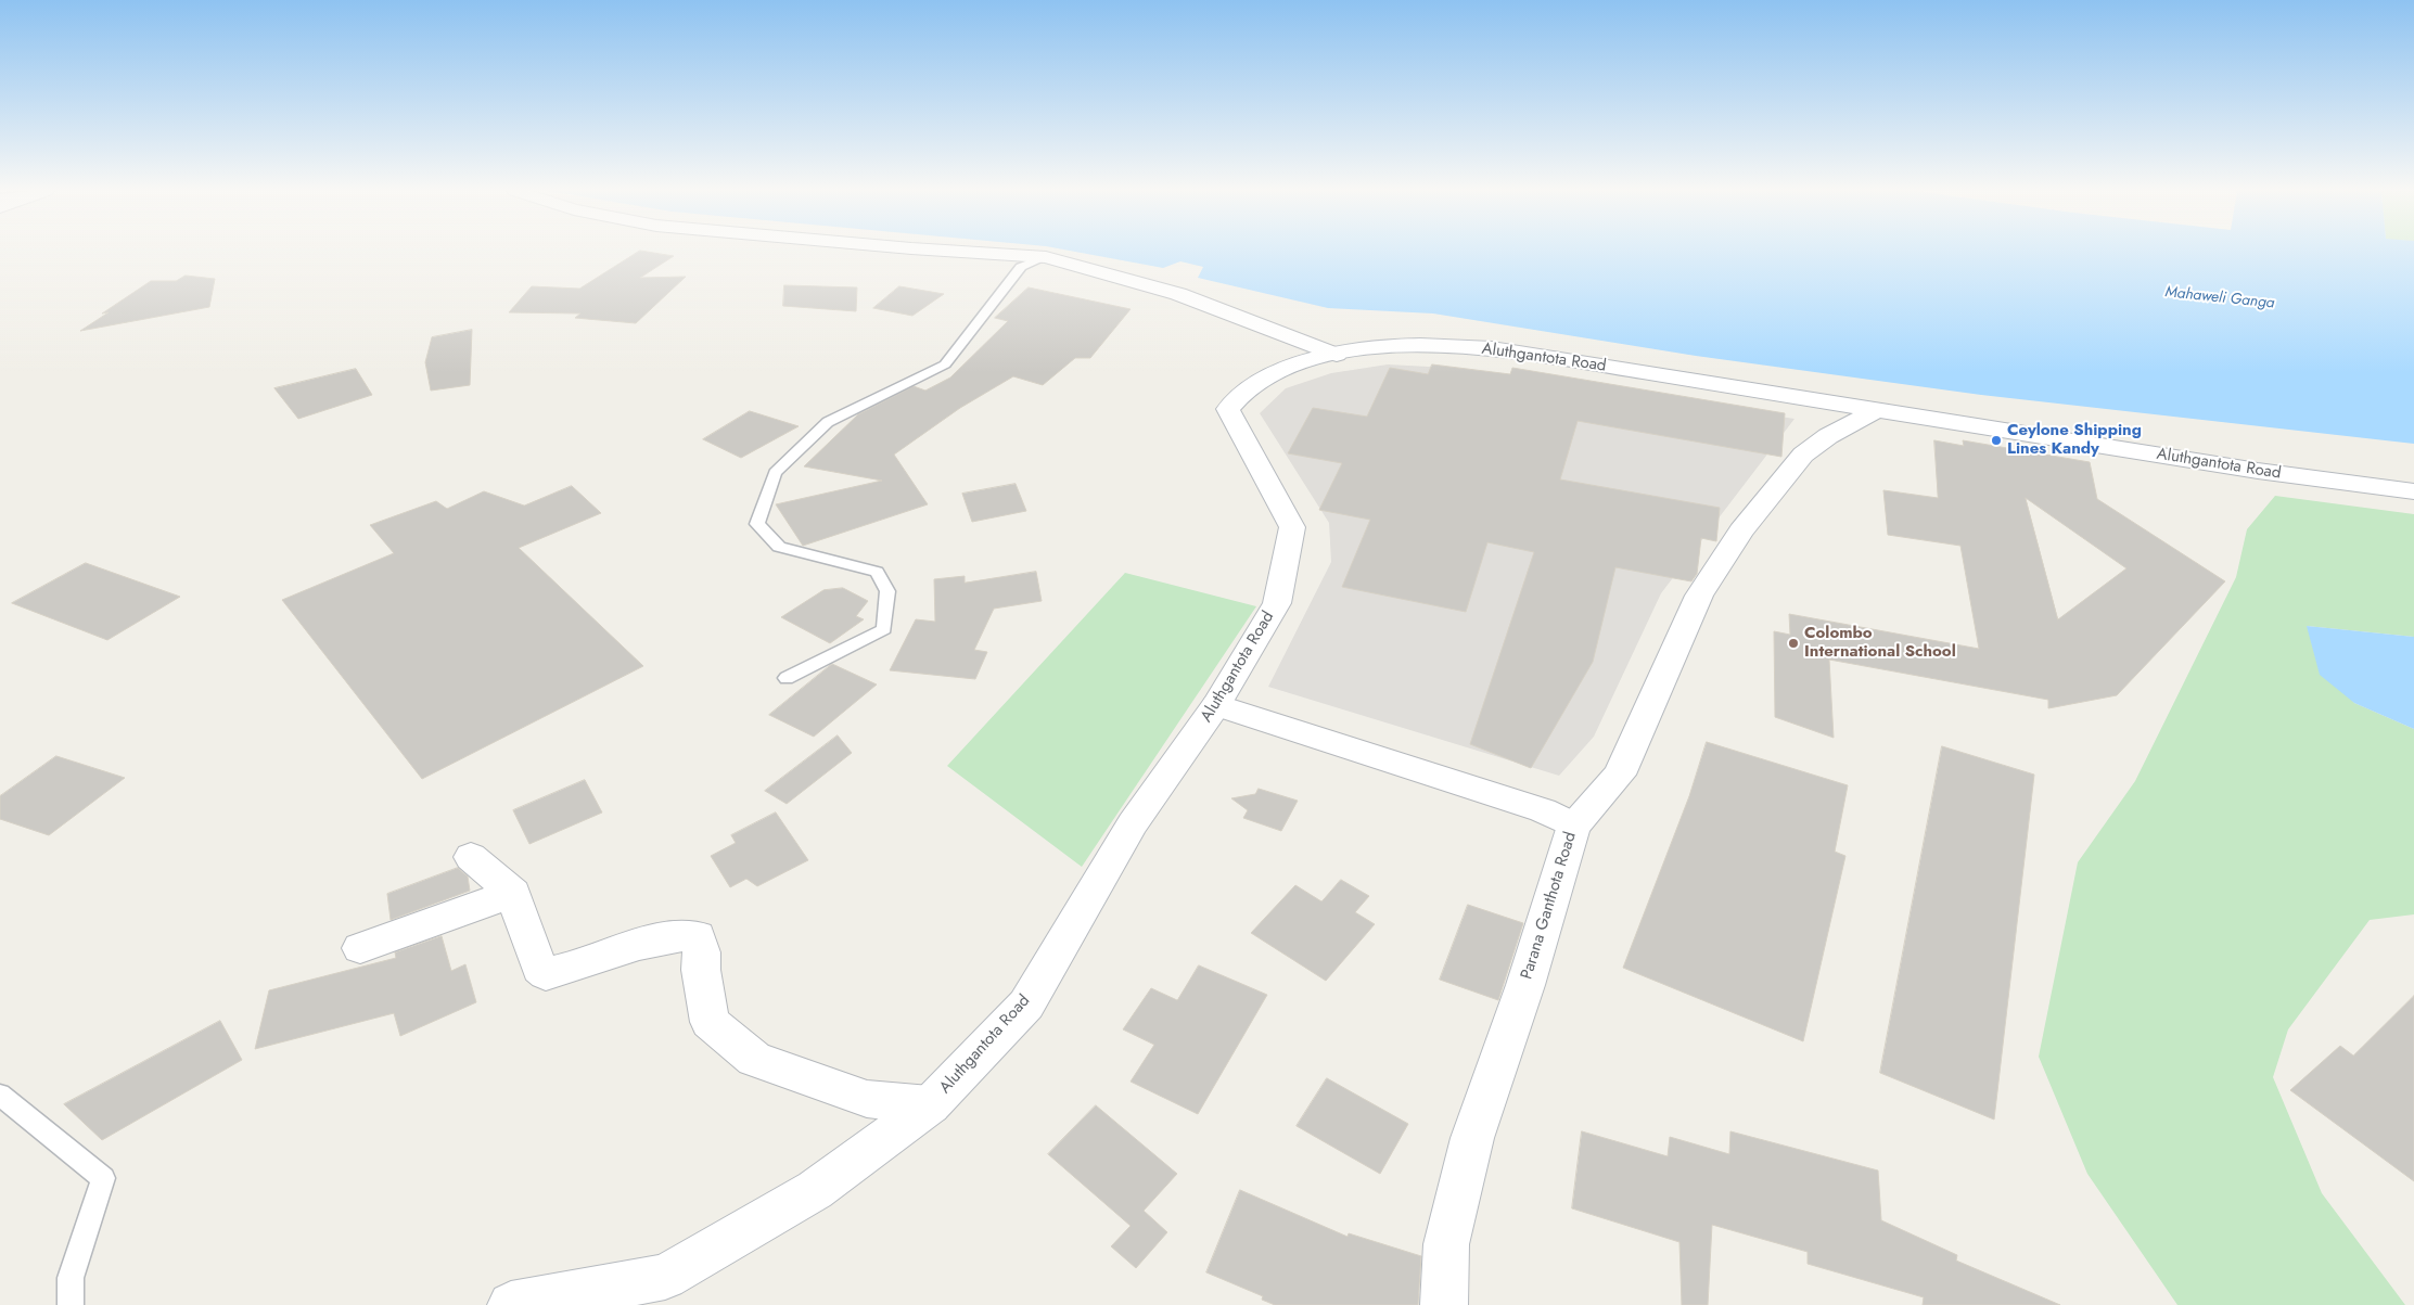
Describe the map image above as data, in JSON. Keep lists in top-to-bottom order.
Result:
{
  "streets": {
    "street": ["Aluthgantota Road", "Parana Ganthota Road"]
  },
  "crossings": [
    ["Aluthgantota Road", "Parana Ganthota Road"]
  ],
  "water": ["Mahaweli Ganga"],
  "places": ["Ceylone Shipping Lines Kandy", "Colombo International School"]
}
